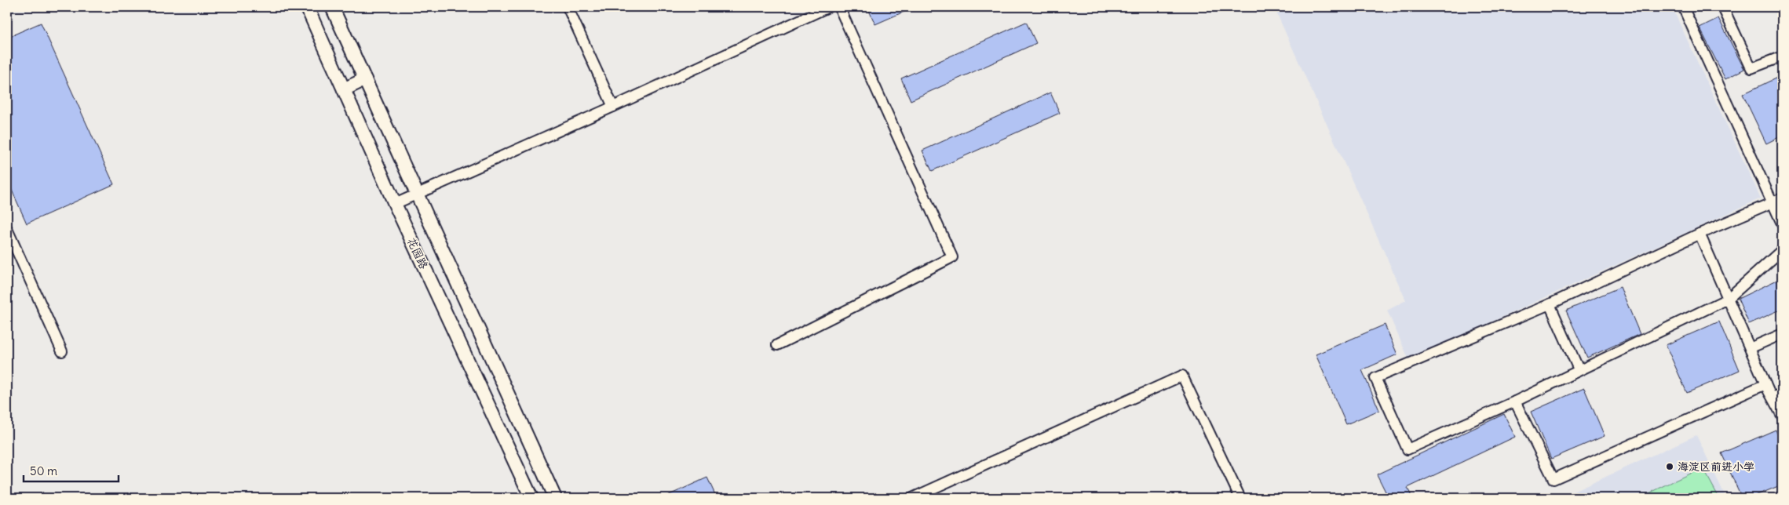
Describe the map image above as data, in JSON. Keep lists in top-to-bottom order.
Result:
{
  "streets": {
    "street": ["花园路"]
  },
  "places": ["海淀区前进小学"],
  "scale_bar": "50 m"
}
